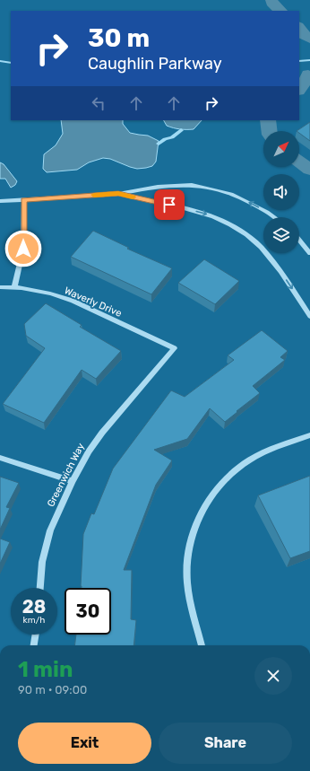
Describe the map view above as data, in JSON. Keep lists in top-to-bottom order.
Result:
{
  "streets": {
    "street": ["Waverly Drive", "Greenwich Way"]
  },
  "crossings": [
    ["Waverly Drive", "Greenwich Way"]
  ],
  "north": "top right",
  "page": {
    "turn": ["30 m", "Caughlin Parkway"],
    "speed": "28 km/h",
    "limit": "30",
    "heading": ["1 min", "90 m · 09:00"],
    "buttons": ["Exit", "Share"]
  }
}
